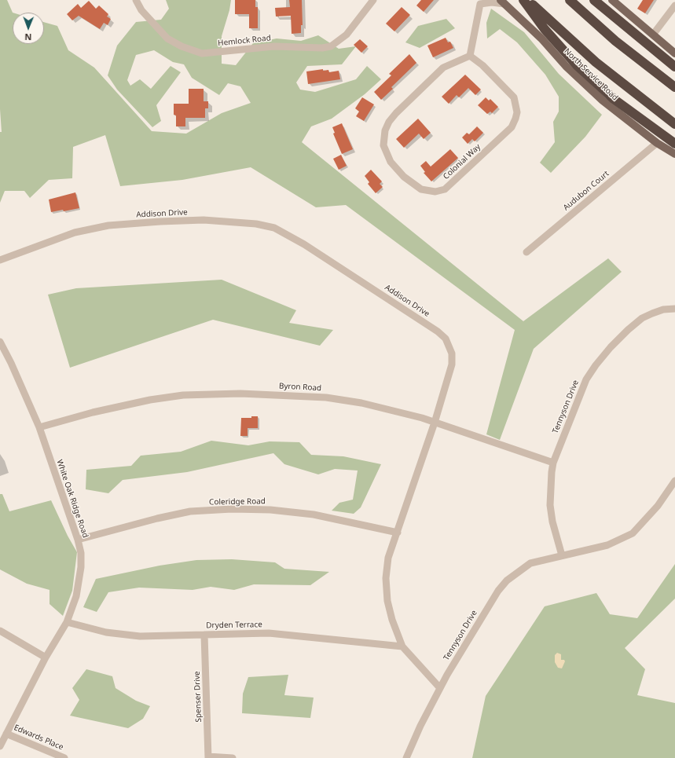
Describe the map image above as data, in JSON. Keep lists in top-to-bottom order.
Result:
{
  "streets": {
    "main road": ["North Service Road"],
    "street": [
      "Hemlock Road",
      "Colonial Way",
      "Audubon Court",
      "Addison Drive",
      "Byron Road",
      "Tennyson Drive",
      "White Oak Ridge Road",
      "Coleridge Road",
      "Dryden Terrace",
      "Spenser Drive",
      "Edwards Place"
    ]
  },
  "crossings": [
    ["North Service Road", "Audubon Court"],
    ["Addison Drive", "Byron Road"],
    ["Addison Drive", "Tennyson Drive"],
    ["Addison Drive", "Coleridge Road"],
    ["Addison Drive", "Dryden Terrace"],
    ["Byron Road", "Tennyson Drive"],
    ["Byron Road", "White Oak Ridge Road"],
    ["White Oak Ridge Road", "Coleridge Road"],
    ["White Oak Ridge Road", "Dryden Terrace"],
    ["White Oak Ridge Road", "Edwards Place"],
    ["Dryden Terrace", "Spenser Drive"]
  ],
  "north": "bottom"
}
